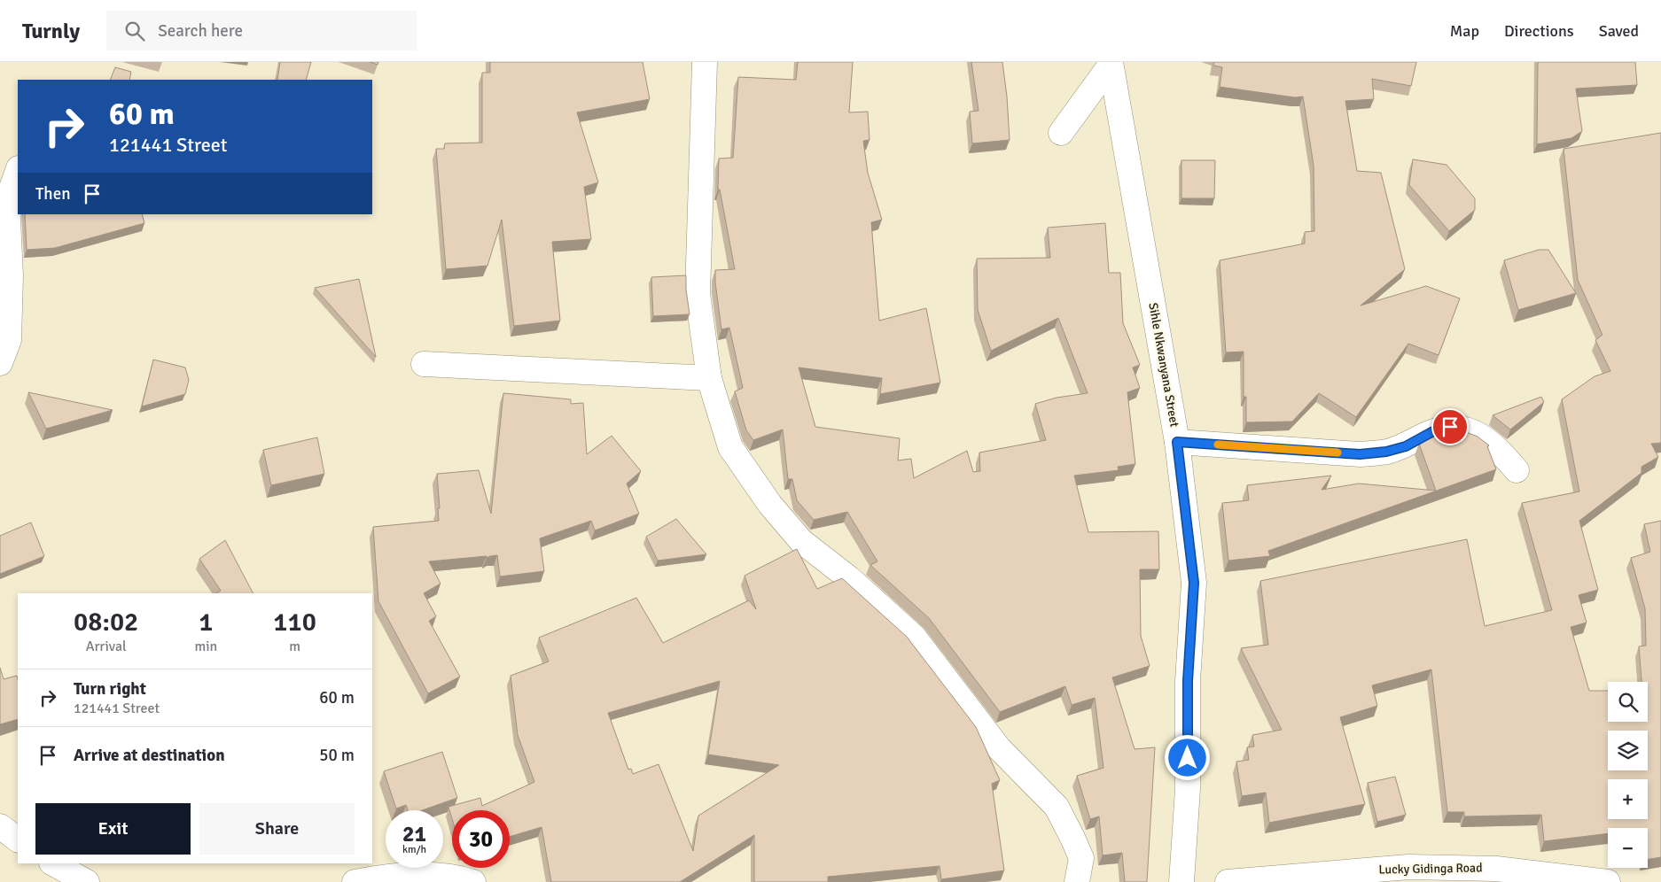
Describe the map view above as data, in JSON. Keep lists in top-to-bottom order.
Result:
{
  "streets": {
    "street": ["Sihle Nkwanyana Street", "Lucky Gidinga Road"]
  },
  "page": {
    "header": "Turnly",
    "search": "Search here",
    "nav": ["Map", "Directions", "Saved"],
    "turn": ["60 m", "121441 Street"],
    "then": "Then",
    "eta": [
      "08:02",
      "Arrival",
      "1",
      "min",
      "110",
      "m"
    ],
    "list": [
      {
        "name": "Turn right",
        "note": "121441 Street",
        "value": "60 m"
      },
      {
        "name": "Arrive at destination",
        "value": "50 m"
      }
    ],
    "map_buttons": ["+", "−"],
    "buttons": ["Exit", "Share"],
    "speed": "21 km/h",
    "limit": "30"
  }
}
